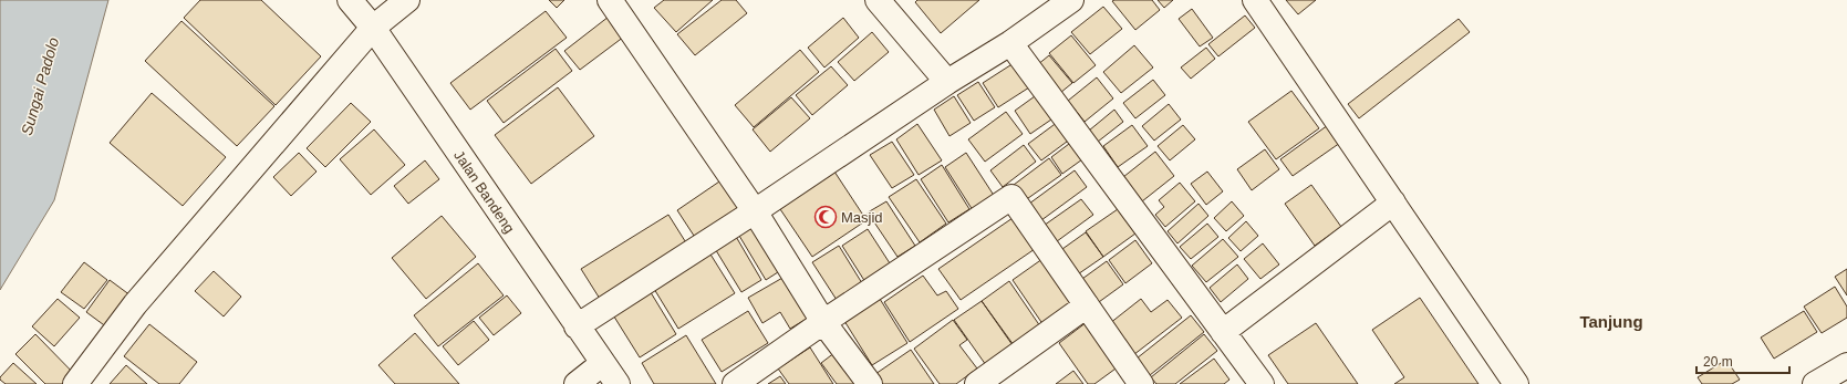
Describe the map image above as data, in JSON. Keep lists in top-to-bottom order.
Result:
{
  "streets": {
    "street": ["Jalan Bandeng"]
  },
  "districts": ["Tanjung"],
  "water": ["Sungai Padolo"],
  "places": {
    "mosque": ["Masjid"]
  },
  "scale_bar": "20 m"
}
